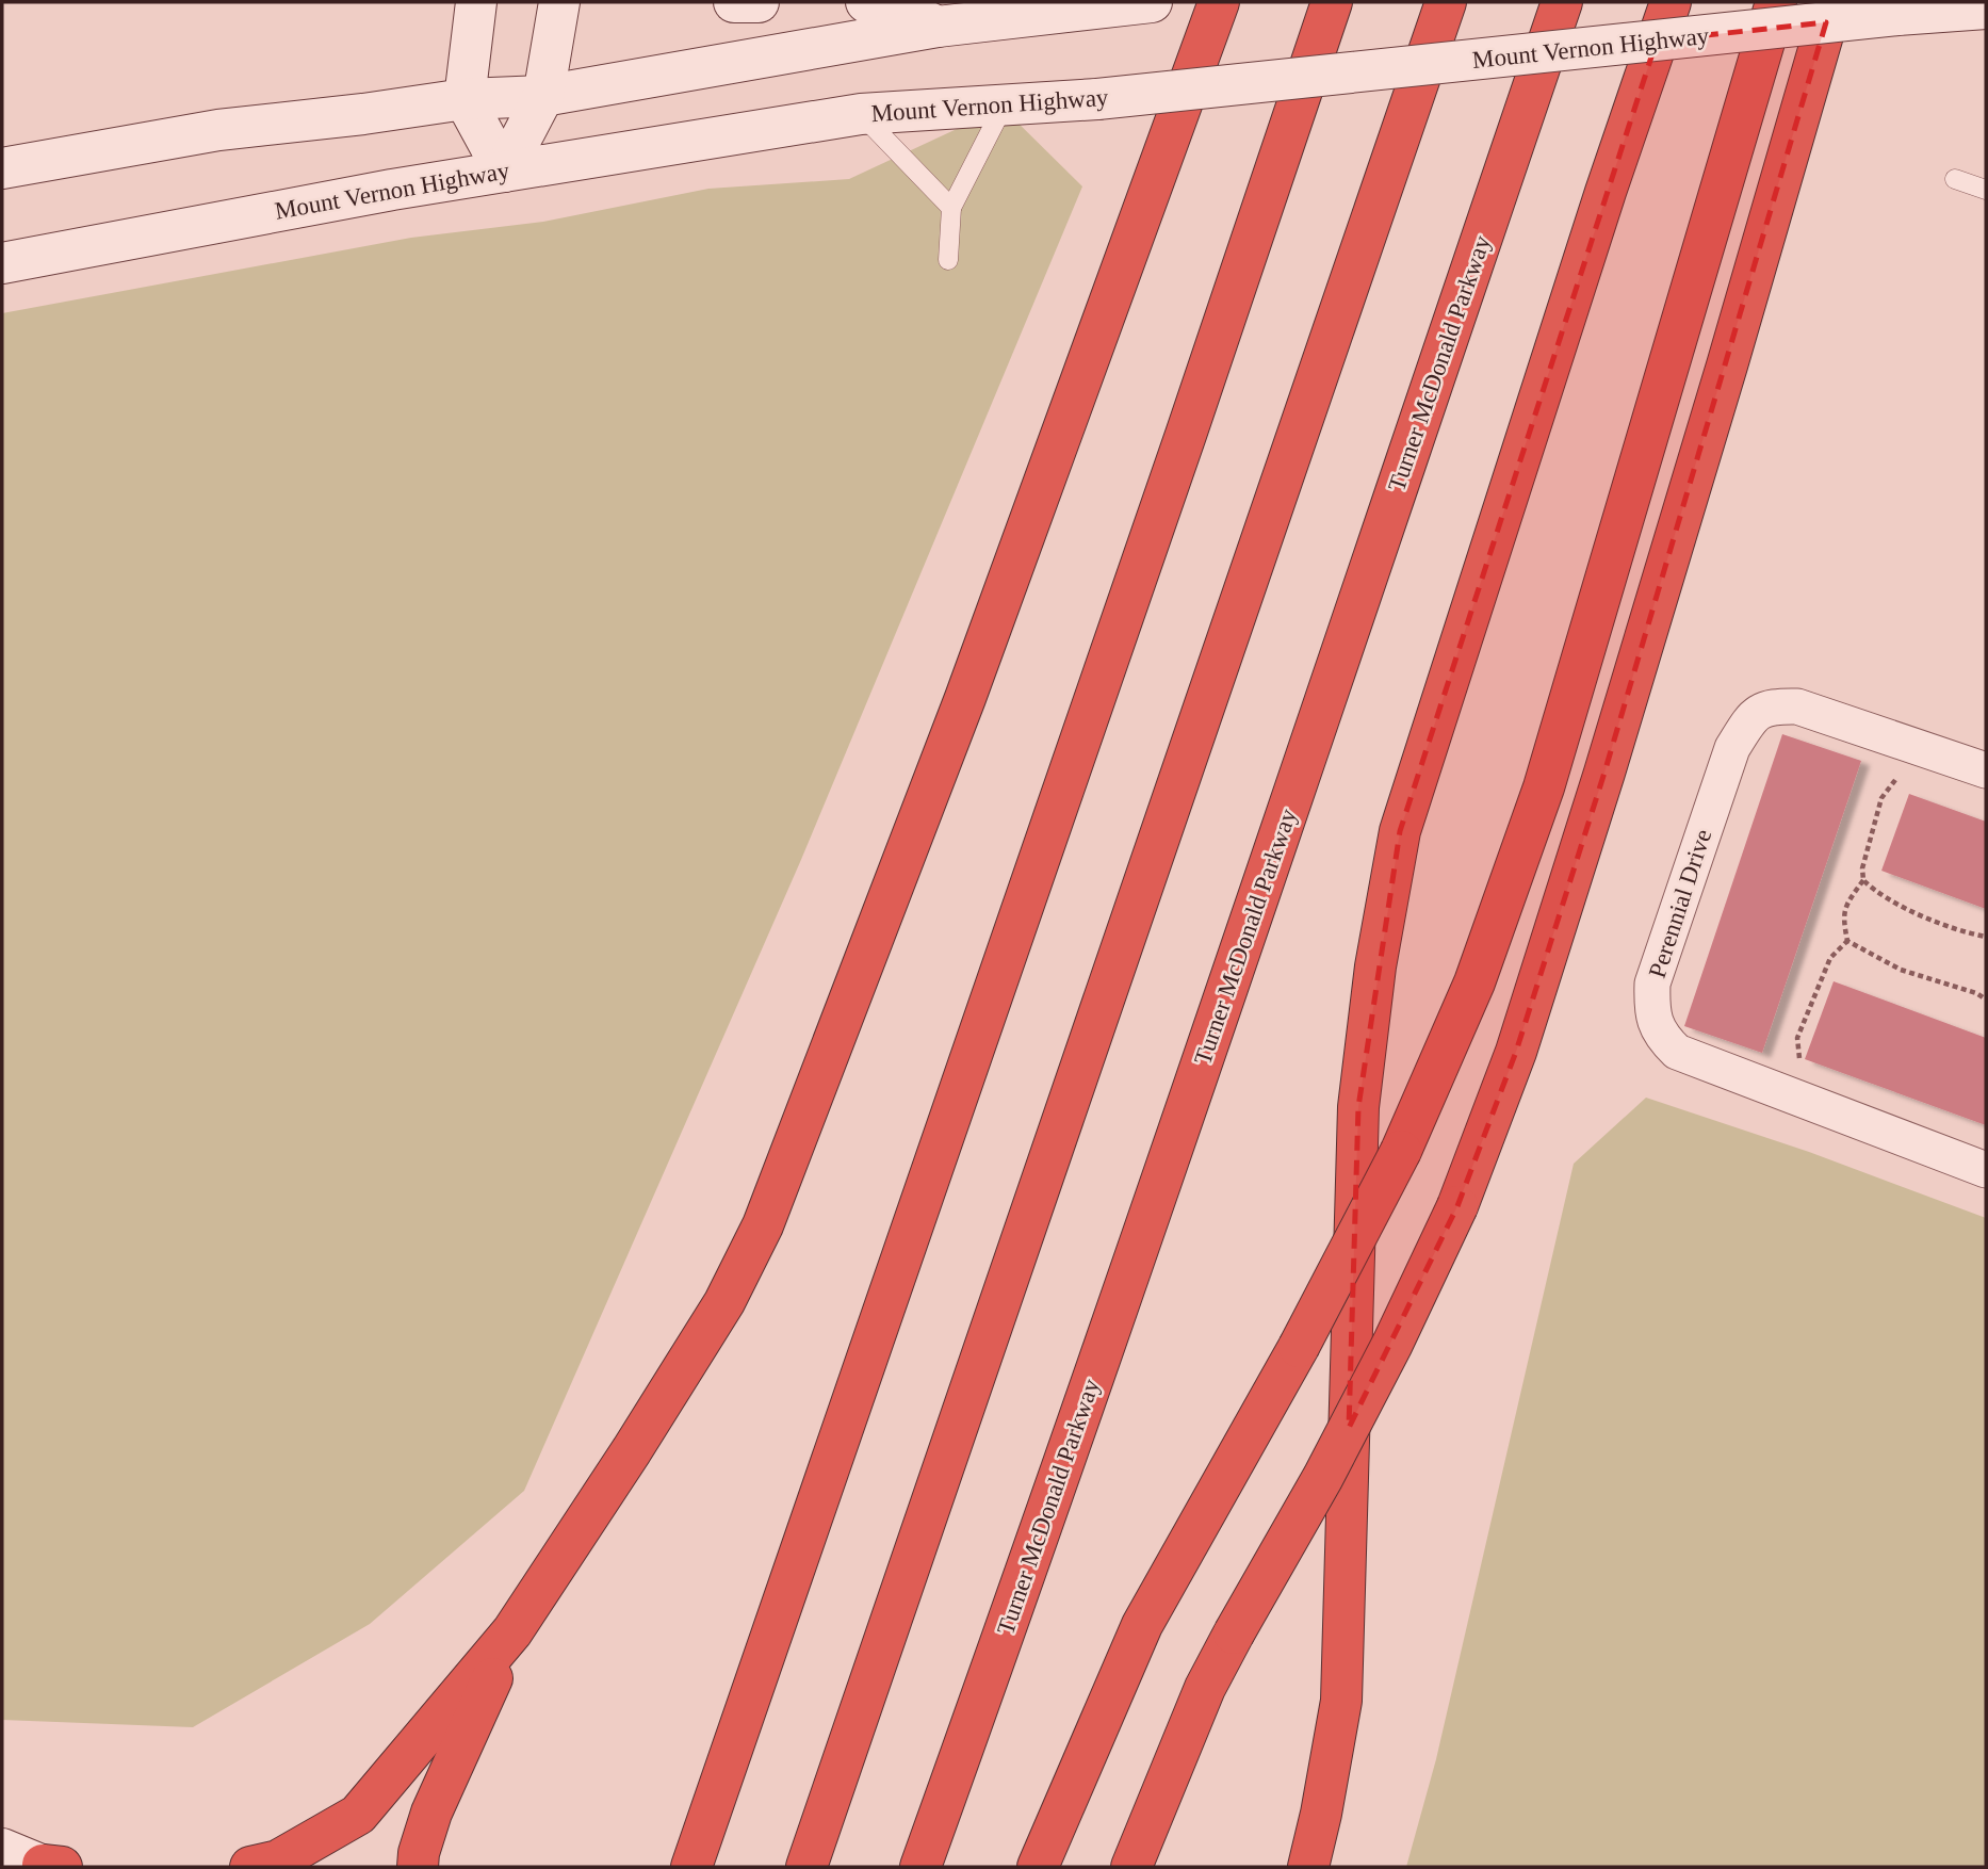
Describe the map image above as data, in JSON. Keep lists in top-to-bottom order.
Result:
{
  "streets": {
    "highway": ["Turner McDonald Parkway"],
    "main road": ["Mount Vernon Highway"],
    "street": ["Perennial Drive"]
  }
}
